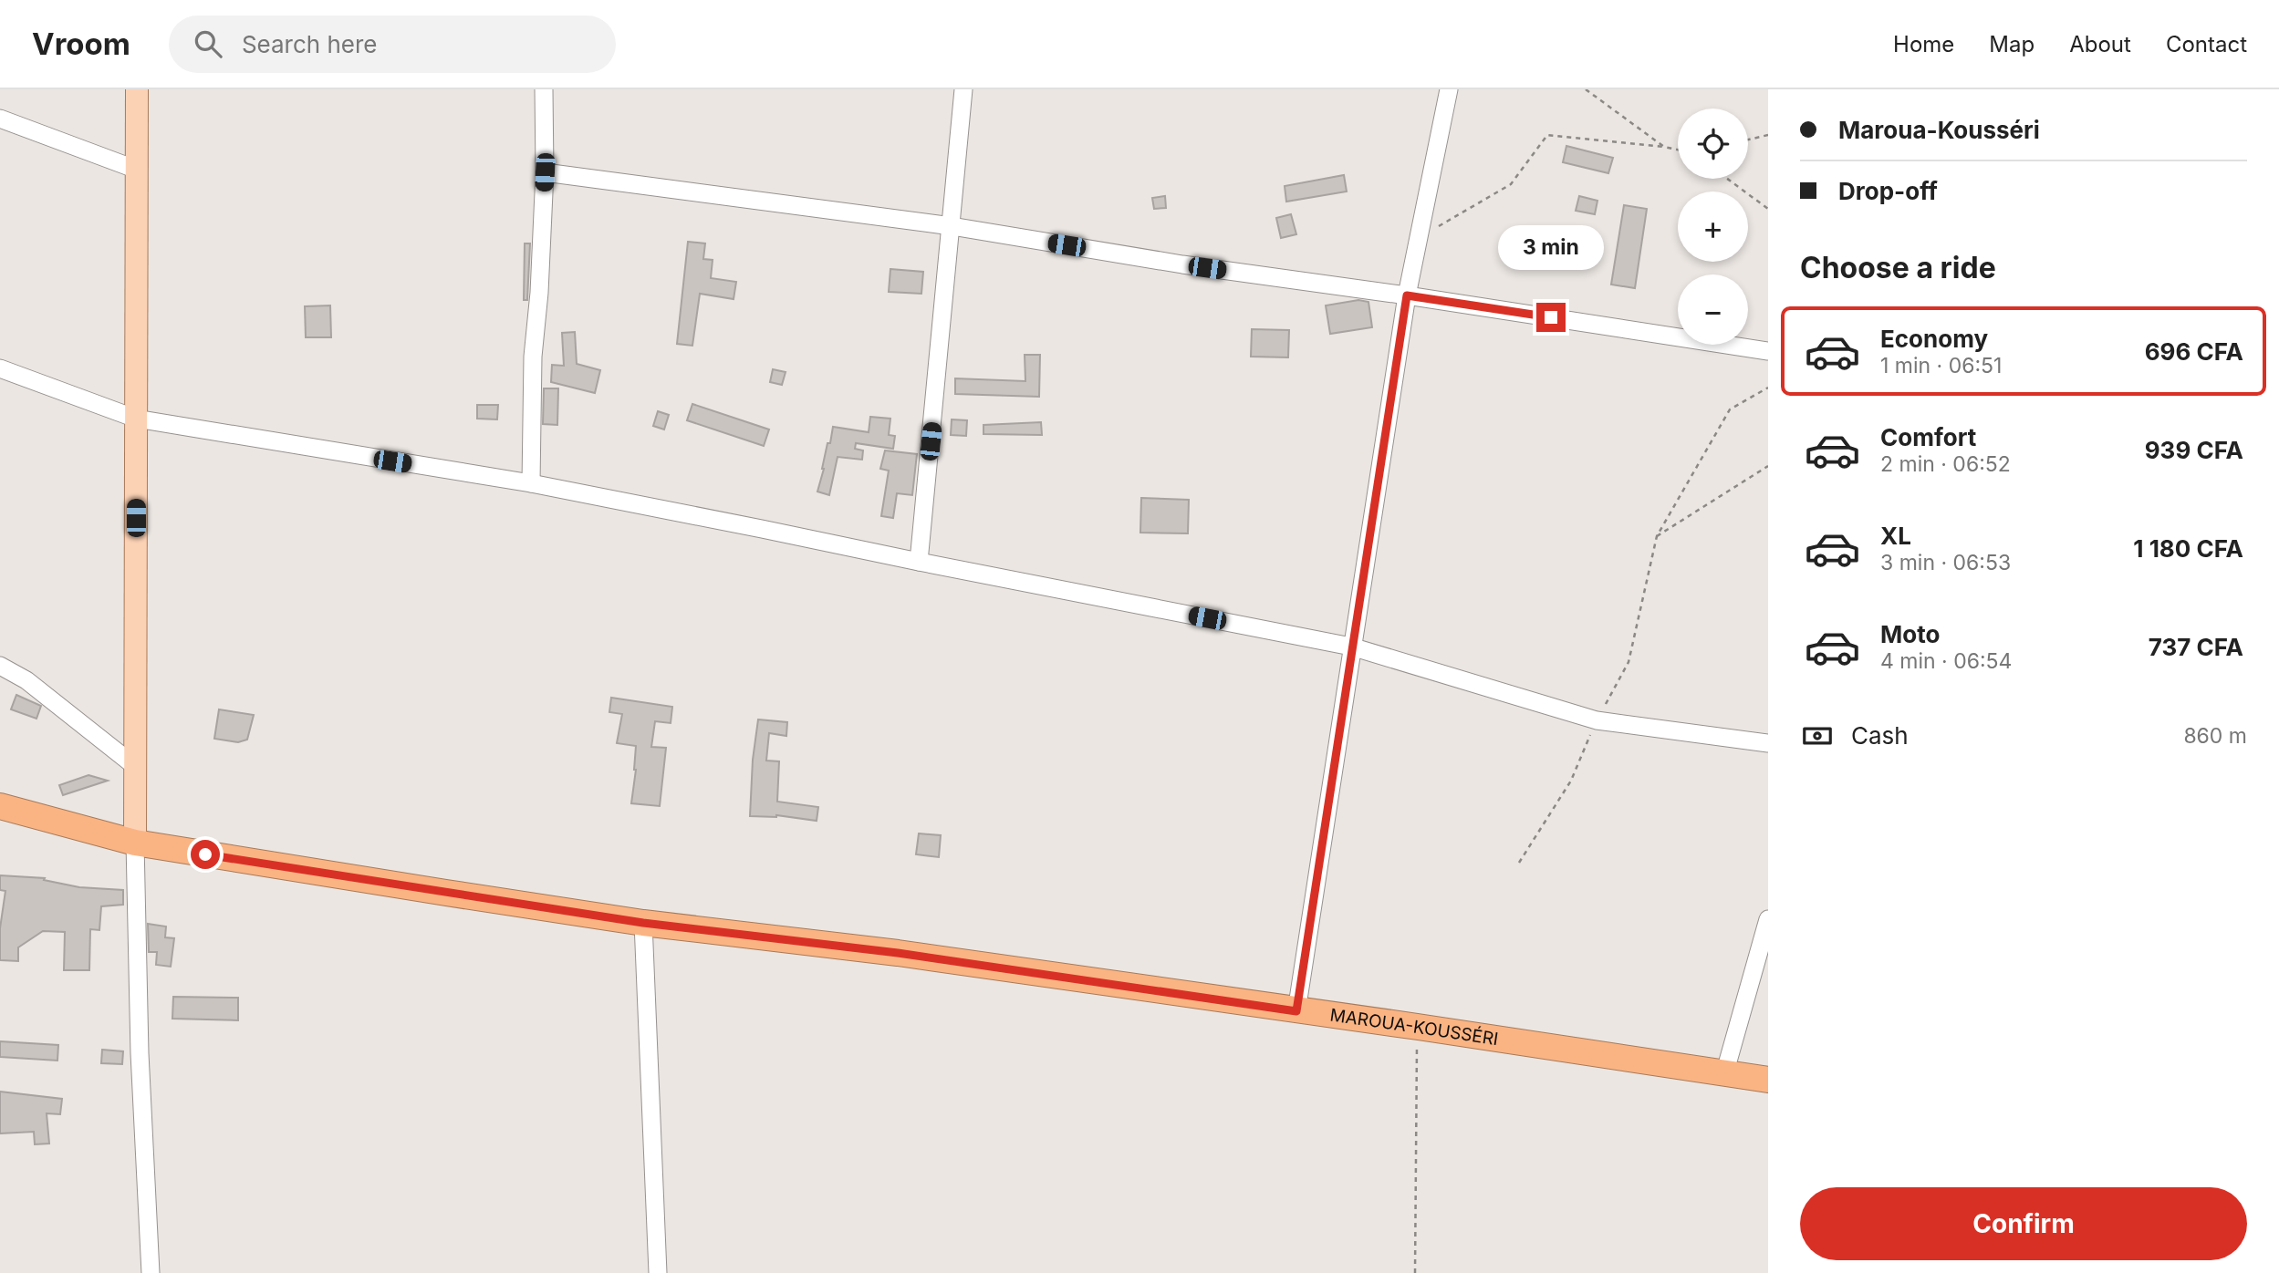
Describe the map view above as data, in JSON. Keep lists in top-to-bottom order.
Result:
{
  "streets": {
    "highway": ["MAROUA-KOUSSÉRI"]
  },
  "page": {
    "header": "Vroom",
    "search": "Search here",
    "nav": [
      "Home",
      "Map",
      "About",
      "Contact"
    ],
    "banner": ["Maroua-Kousséri", "Drop-off"],
    "map_buttons": ["+", "−"],
    "bubble": "3 min",
    "heading": "Choose a ride",
    "list": [
      {
        "name": "Economy",
        "note": "1 min · 06:51",
        "value": "696 CFA"
      },
      {
        "name": "Comfort",
        "note": "2 min · 06:52",
        "value": "939 CFA"
      },
      {
        "name": "XL",
        "note": "3 min · 06:53",
        "value": "1 180 CFA"
      },
      {
        "name": "Moto",
        "note": "4 min · 06:54",
        "value": "737 CFA"
      }
    ],
    "pay": ["Cash", "860 m"],
    "buttons": "Confirm"
  }
}
